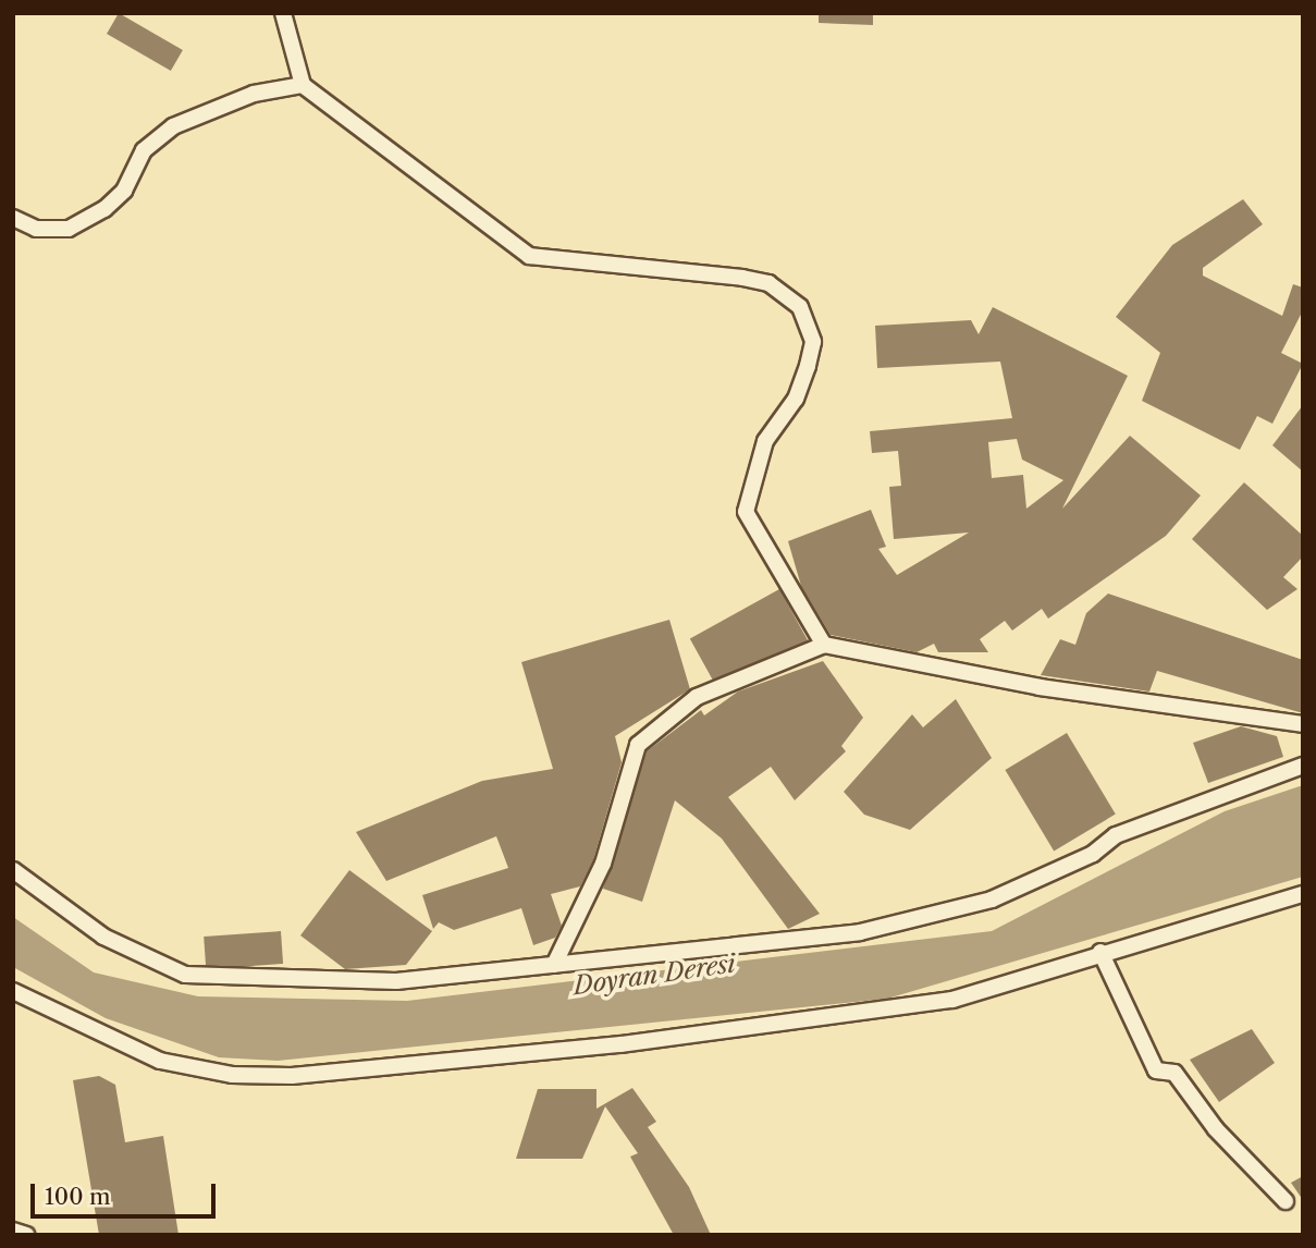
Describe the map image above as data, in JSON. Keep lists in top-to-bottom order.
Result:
{
  "water": ["Doyran Deresi"],
  "scale_bar": "100 m"
}
